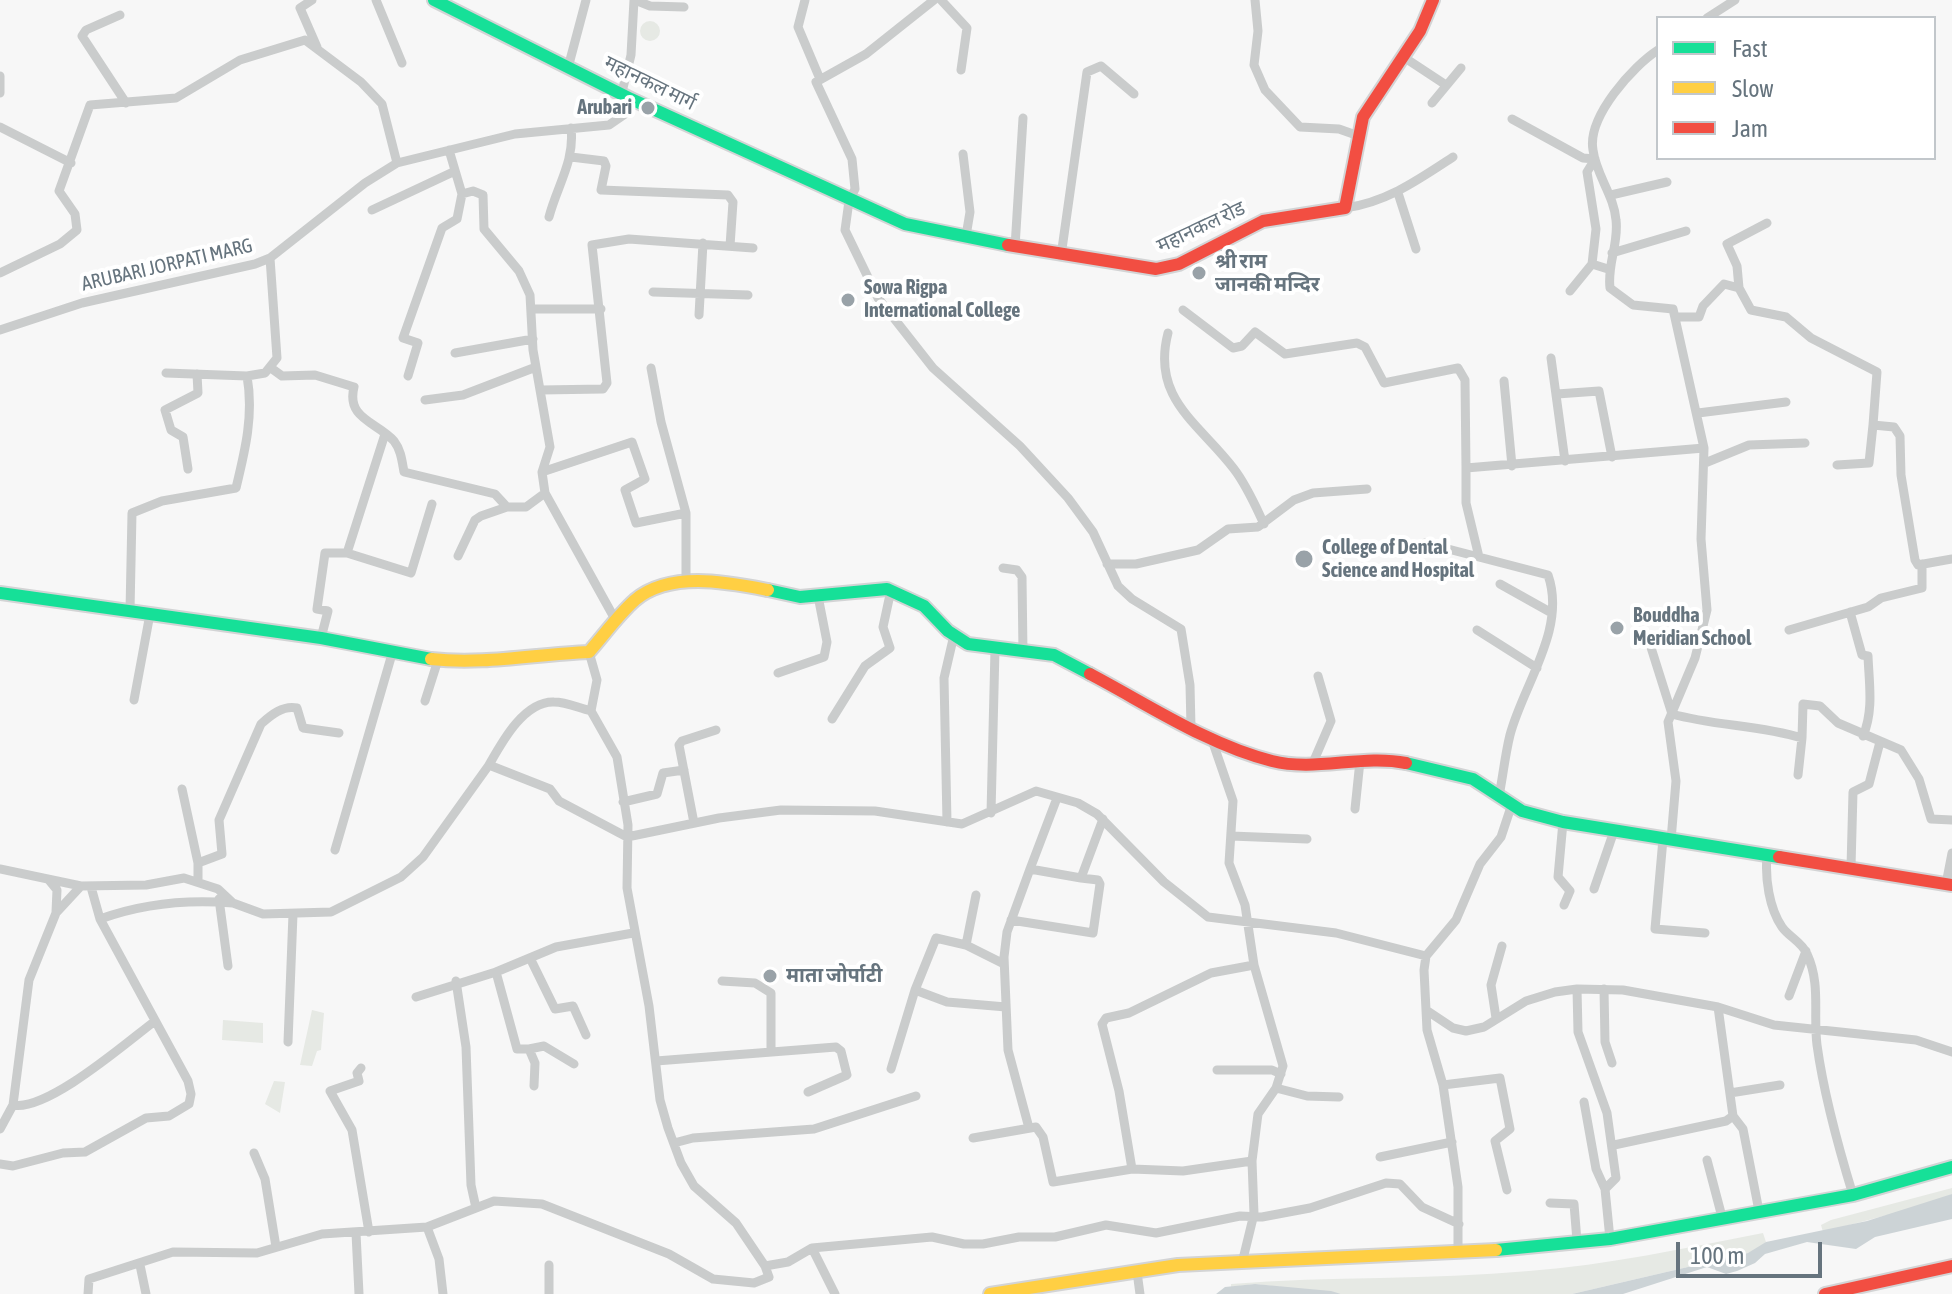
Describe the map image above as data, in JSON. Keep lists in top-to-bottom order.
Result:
{
  "streets": {
    "main road": ["महानकल मार्ग", "महानकल रोड"],
    "street": ["ARUBARI JORPATI MARG"]
  },
  "crossings": [
    ["महानकल मार्ग", "महानकल रोड"],
    ["महानकल मार्ग", "ARUBARI JORPATI MARG"]
  ],
  "places": [
    "Arubari",
    "श्री राम जानकी मन्दिर",
    "Sowa Rigpa International College",
    "College of Dental Science and Hospital",
    "Bouddha Meridian School",
    "माता जोर्पाटी"
  ],
  "legend": ["Fast", "Slow", "Jam"],
  "scale_bar": "100 m"
}
